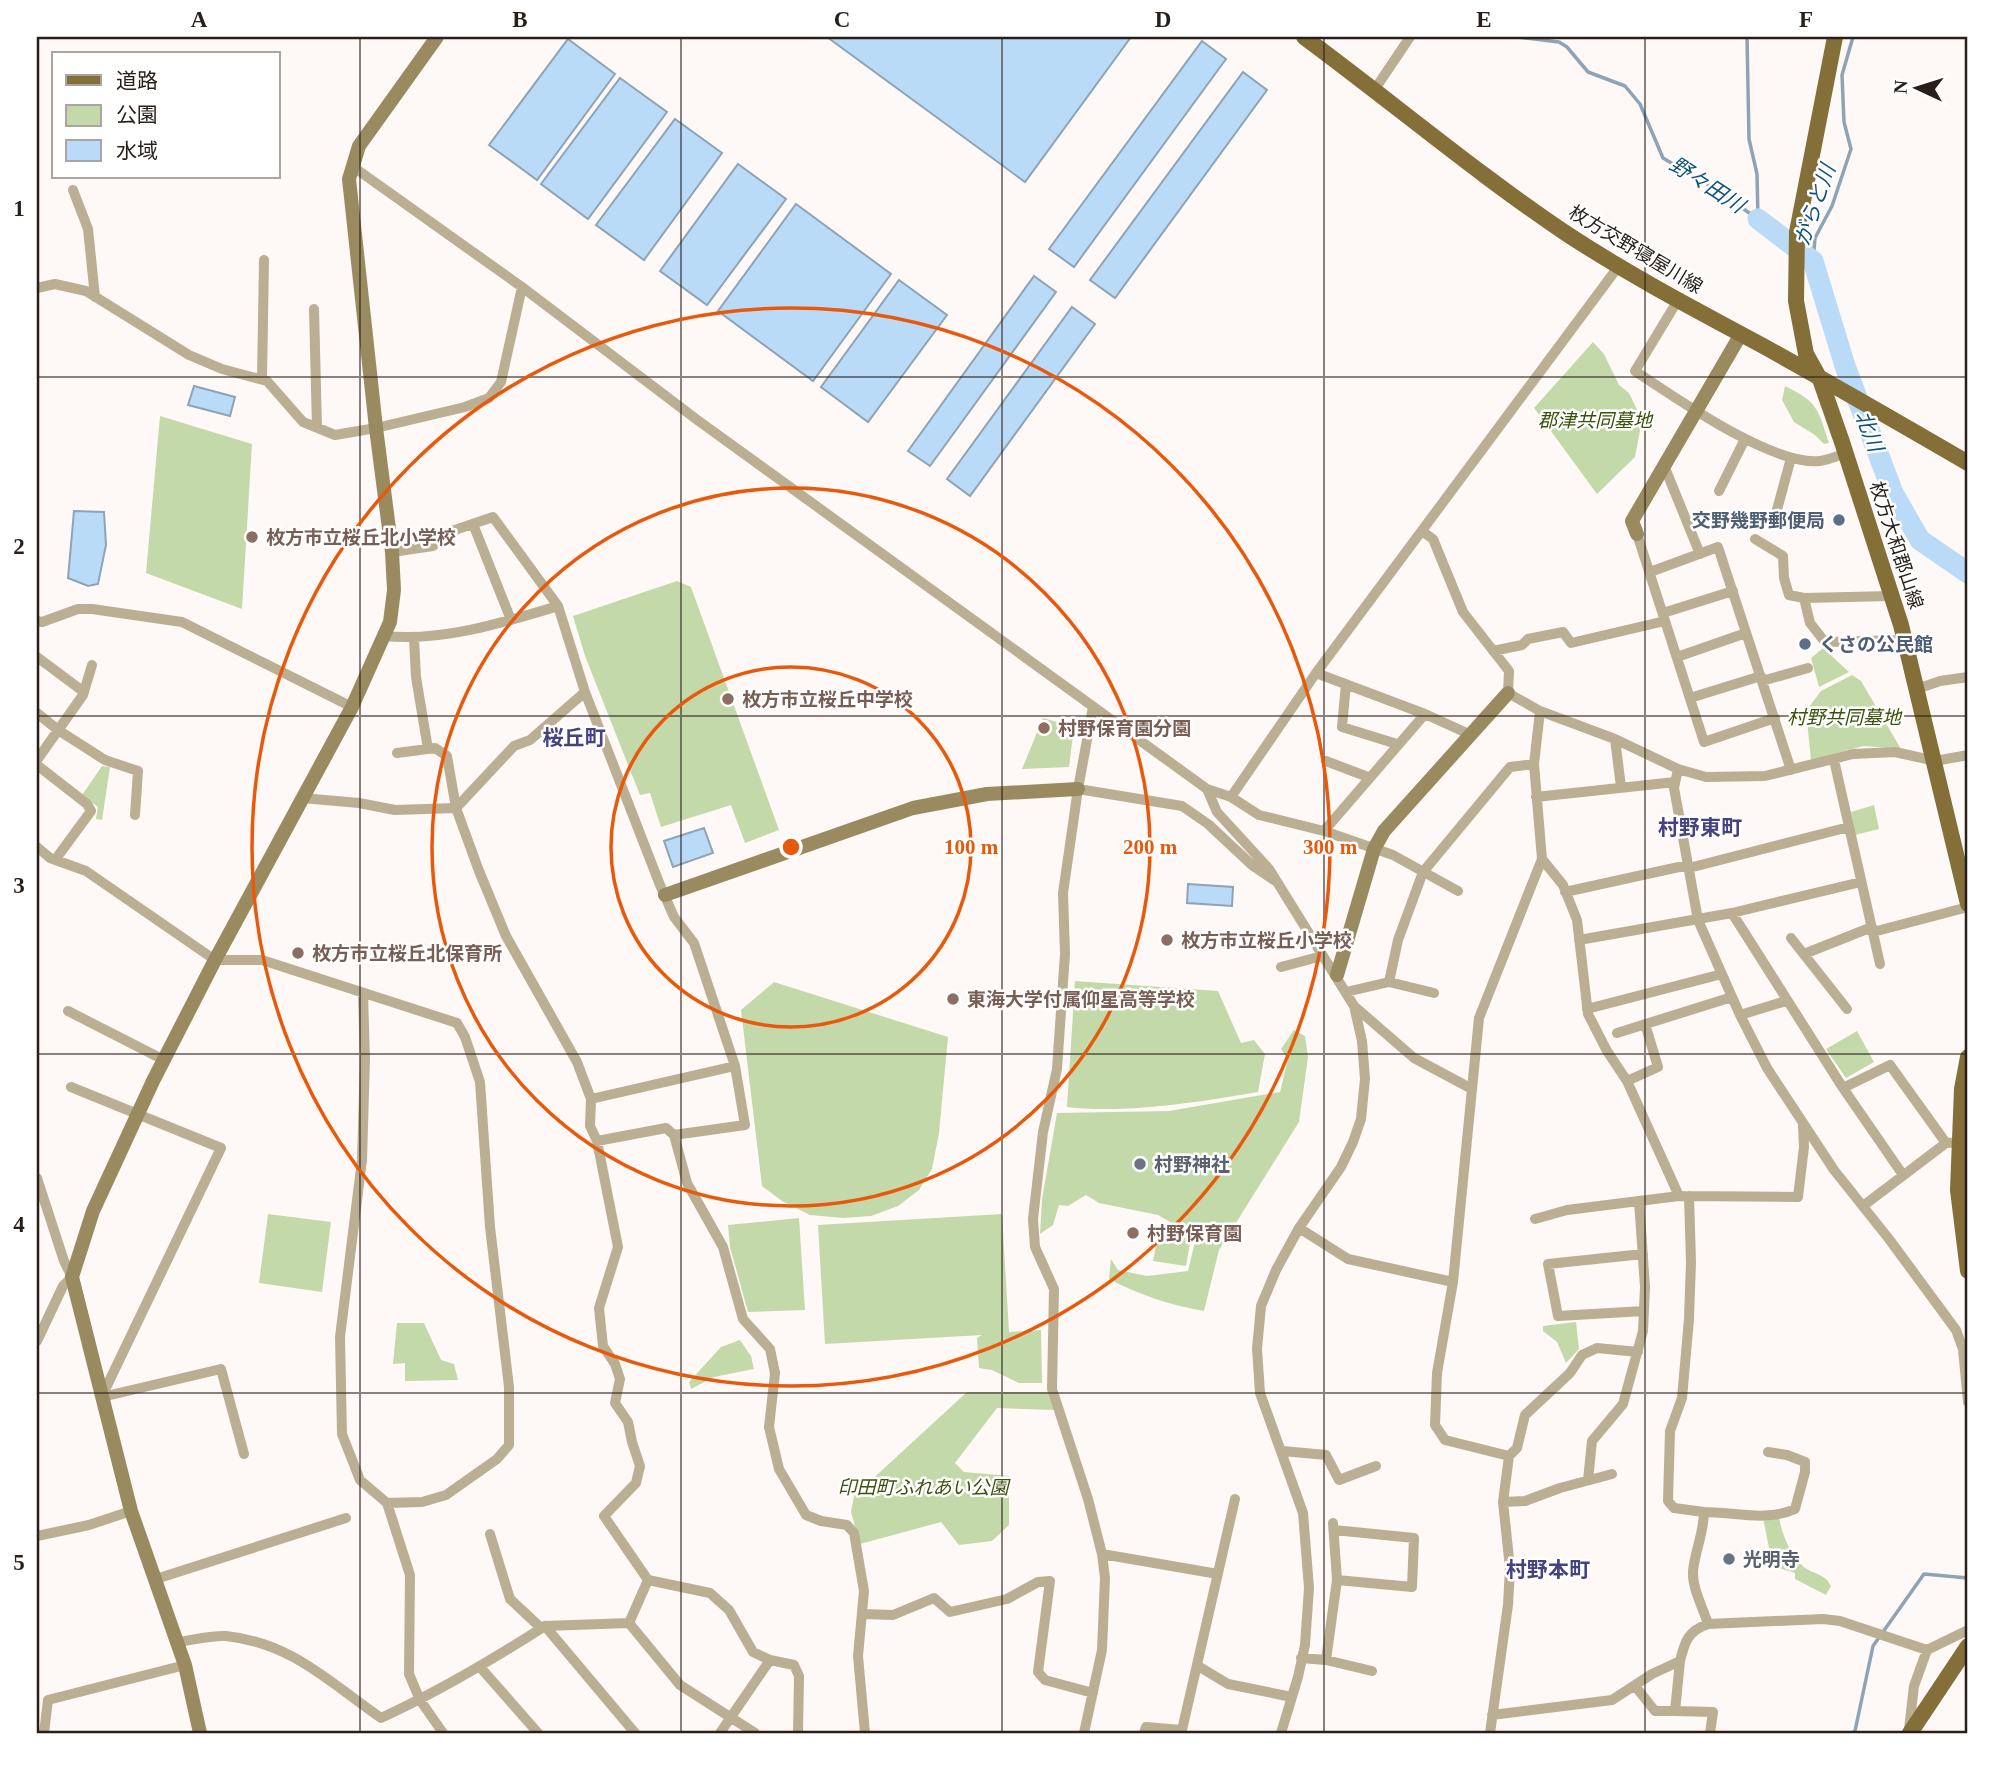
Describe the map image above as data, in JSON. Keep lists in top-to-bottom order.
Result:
{
  "streets": {
    "main road": ["枚方交野寝屋川線", "枚方大和郡山線"]
  },
  "crossings": [
    ["枚方交野寝屋川線", "枚方大和郡山線"]
  ],
  "districts": ["桜丘町", "村野東町", "村野本町"],
  "water": ["野々田川", "がらと川", "北川"],
  "parks": ["郡津共同墓地", "村野共同墓地", "印田町ふれあい公園"],
  "places": [
    "交野幾野郵便局",
    "枚方市立桜丘北小学校",
    "くさの公民館",
    "枚方市立桜丘中学校",
    "村野保育園分園",
    "枚方市立桜丘小学校",
    "枚方市立桜丘北保育所",
    "東海大学付属仰星高等学校",
    "村野神社",
    "村野保育園",
    "光明寺"
  ],
  "legend": ["道路", "公園", "水域"],
  "north": "left",
  "grid": {
    "columns": [
      "A",
      "B",
      "C",
      "D",
      "E",
      "F"
    ],
    "rows": [
      "1",
      "2",
      "3",
      "4",
      "5"
    ]
  },
  "rings": ["100 m", "200 m", "300 m"]
}
